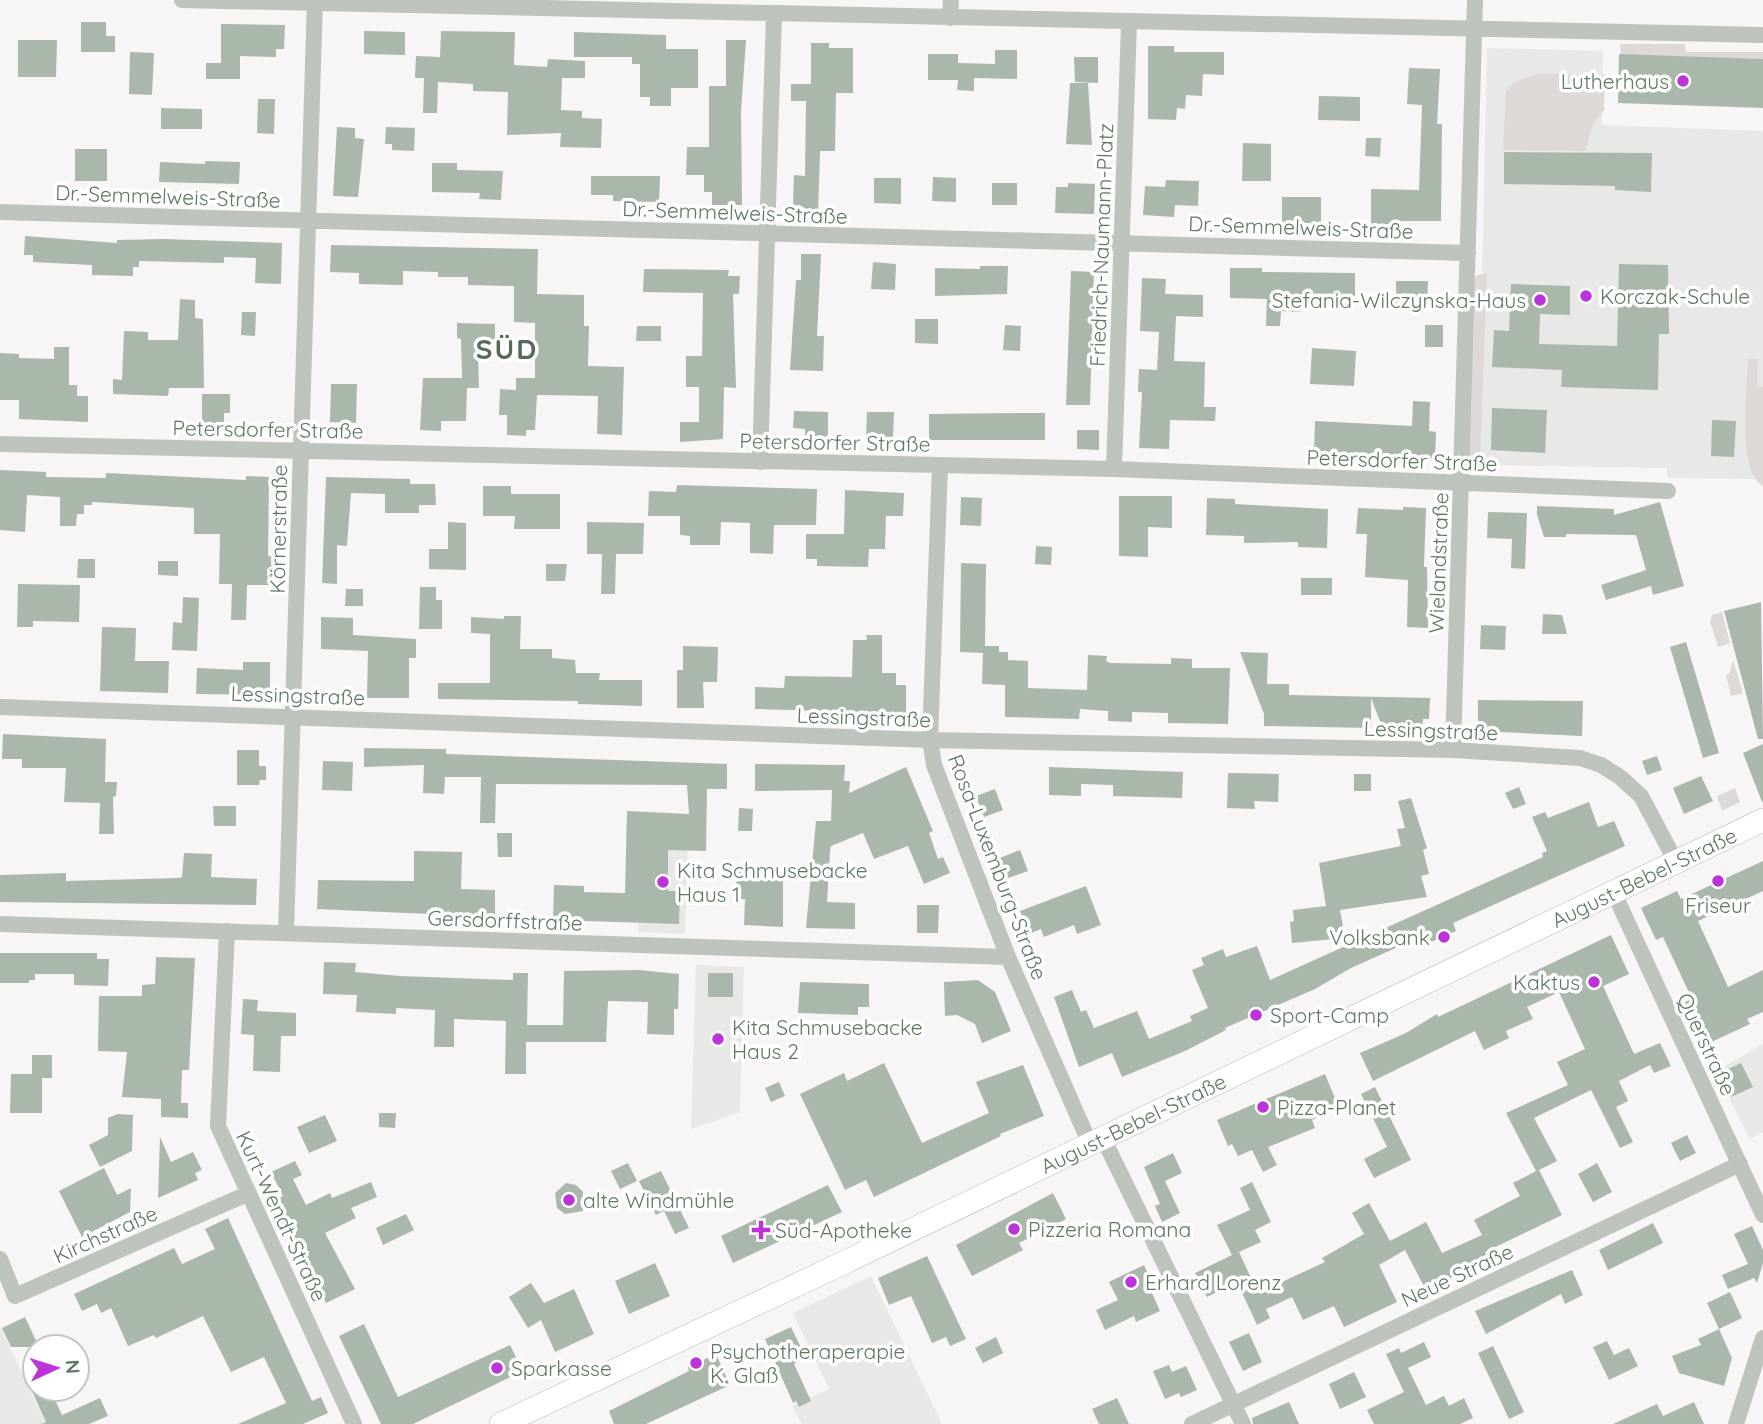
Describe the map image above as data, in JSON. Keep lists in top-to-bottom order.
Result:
{
  "streets": {
    "main road": ["August-Bebel-Straße"],
    "street": [
      "Dr.-Semmelweis-Straße",
      "Friedrich-Naumann-Platz",
      "Petersdorfer Straße",
      "Körnerstraße",
      "Wielandstraße",
      "Lessingstraße",
      "Rosa-Luxemburg-Straße",
      "Gersdorffstraße",
      "Querstraße",
      "Kurt-Wendt-Straße",
      "Kirchstraße",
      "Neue Straße"
    ]
  },
  "crossings": [
    ["Dr.-Semmelweis-Straße", "Friedrich-Naumann-Platz"],
    ["Dr.-Semmelweis-Straße", "Körnerstraße"],
    ["Dr.-Semmelweis-Straße", "Wielandstraße"],
    ["Friedrich-Naumann-Platz", "Petersdorfer Straße"],
    ["Petersdorfer Straße", "Körnerstraße"],
    ["Petersdorfer Straße", "Wielandstraße"],
    ["Petersdorfer Straße", "Rosa-Luxemburg-Straße"],
    ["Körnerstraße", "Lessingstraße"],
    ["Körnerstraße", "Gersdorffstraße"],
    ["Wielandstraße", "Lessingstraße"],
    ["Lessingstraße", "Rosa-Luxemburg-Straße"],
    ["Lessingstraße", "August-Bebel-Straße"],
    ["Rosa-Luxemburg-Straße", "August-Bebel-Straße"],
    ["Rosa-Luxemburg-Straße", "Gersdorffstraße"],
    ["Rosa-Luxemburg-Straße", "Neue Straße"],
    ["August-Bebel-Straße", "Querstraße"],
    ["Gersdorffstraße", "Kurt-Wendt-Straße"],
    ["Querstraße", "Neue Straße"],
    ["Kurt-Wendt-Straße", "Kirchstraße"]
  ],
  "districts": ["SÜD"],
  "places": {
    "other": [
      "Lutherhaus",
      "Korczak-Schule",
      "Stefania-Wilczynska-Haus",
      "Friseur",
      "Kita Schmusebacke Haus 1",
      "Volksbank",
      "Kaktus",
      "Sport-Camp",
      "Kita Schmusebacke Haus 2",
      "Pizza-Planet",
      "alte Windmühle",
      "Pizzeria Romana",
      "Erhard Lorenz",
      "Psychotheraperapie K. Glaß",
      "Sparkasse"
    ],
    "health": ["Süd-Apotheke"]
  },
  "north": "right"
}
